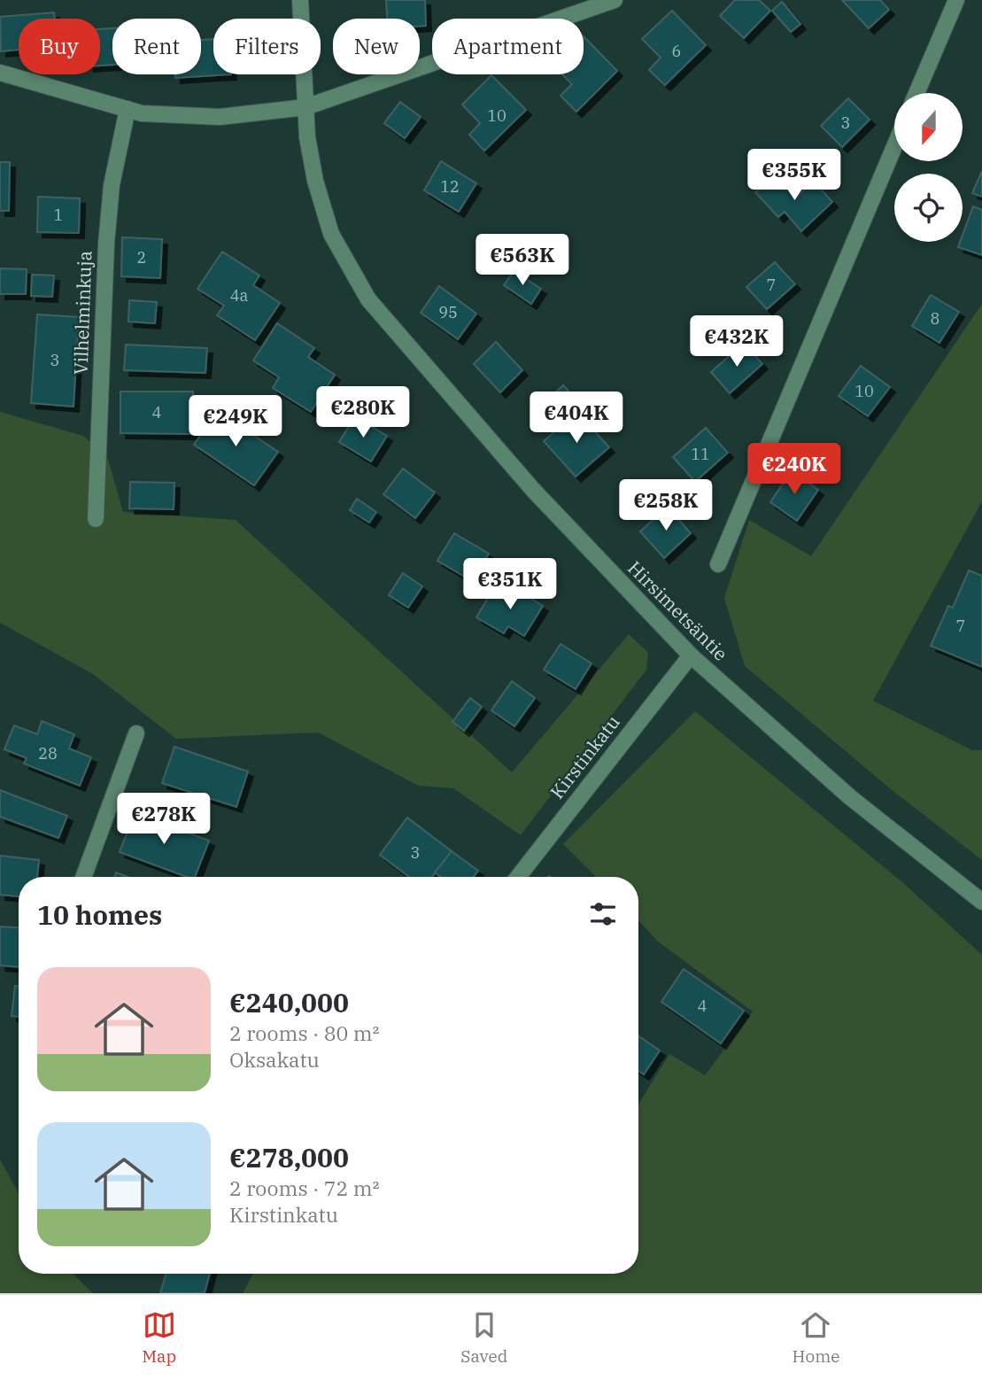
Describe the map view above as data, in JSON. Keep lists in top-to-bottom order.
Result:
{
  "streets": {
    "street": ["Vilhelminkuja", "Hirsimetsäntie", "Kirstinkatu"]
  },
  "crossings": [
    ["Hirsimetsäntie", "Kirstinkatu"]
  ],
  "house_numbers": [
    "6",
    "10",
    "3",
    "12",
    "1",
    "2",
    "7",
    "4a",
    "95",
    "8",
    "3",
    "10",
    "4",
    "11",
    "7",
    "28",
    "3",
    "4"
  ],
  "north": "bottom",
  "page": {
    "chip": [
      "Buy",
      "Rent",
      "Filters",
      "New",
      "Apartment"
    ],
    "price": [
      "€355K",
      "€563K",
      "€432K",
      "€280K",
      "€404K",
      "€249K",
      "€240K",
      "€258K",
      "€351K",
      "€278K"
    ],
    "heading": "10 homes",
    "list": [
      {
        "name": "€240,000",
        "note": "2 rooms · 80 m² · Oksakatu"
      },
      {
        "name": "€278,000",
        "note": "2 rooms · 72 m² · Kirstinkatu"
      }
    ],
    "tabs": ["Map", "Saved", "Home"]
  }
}
